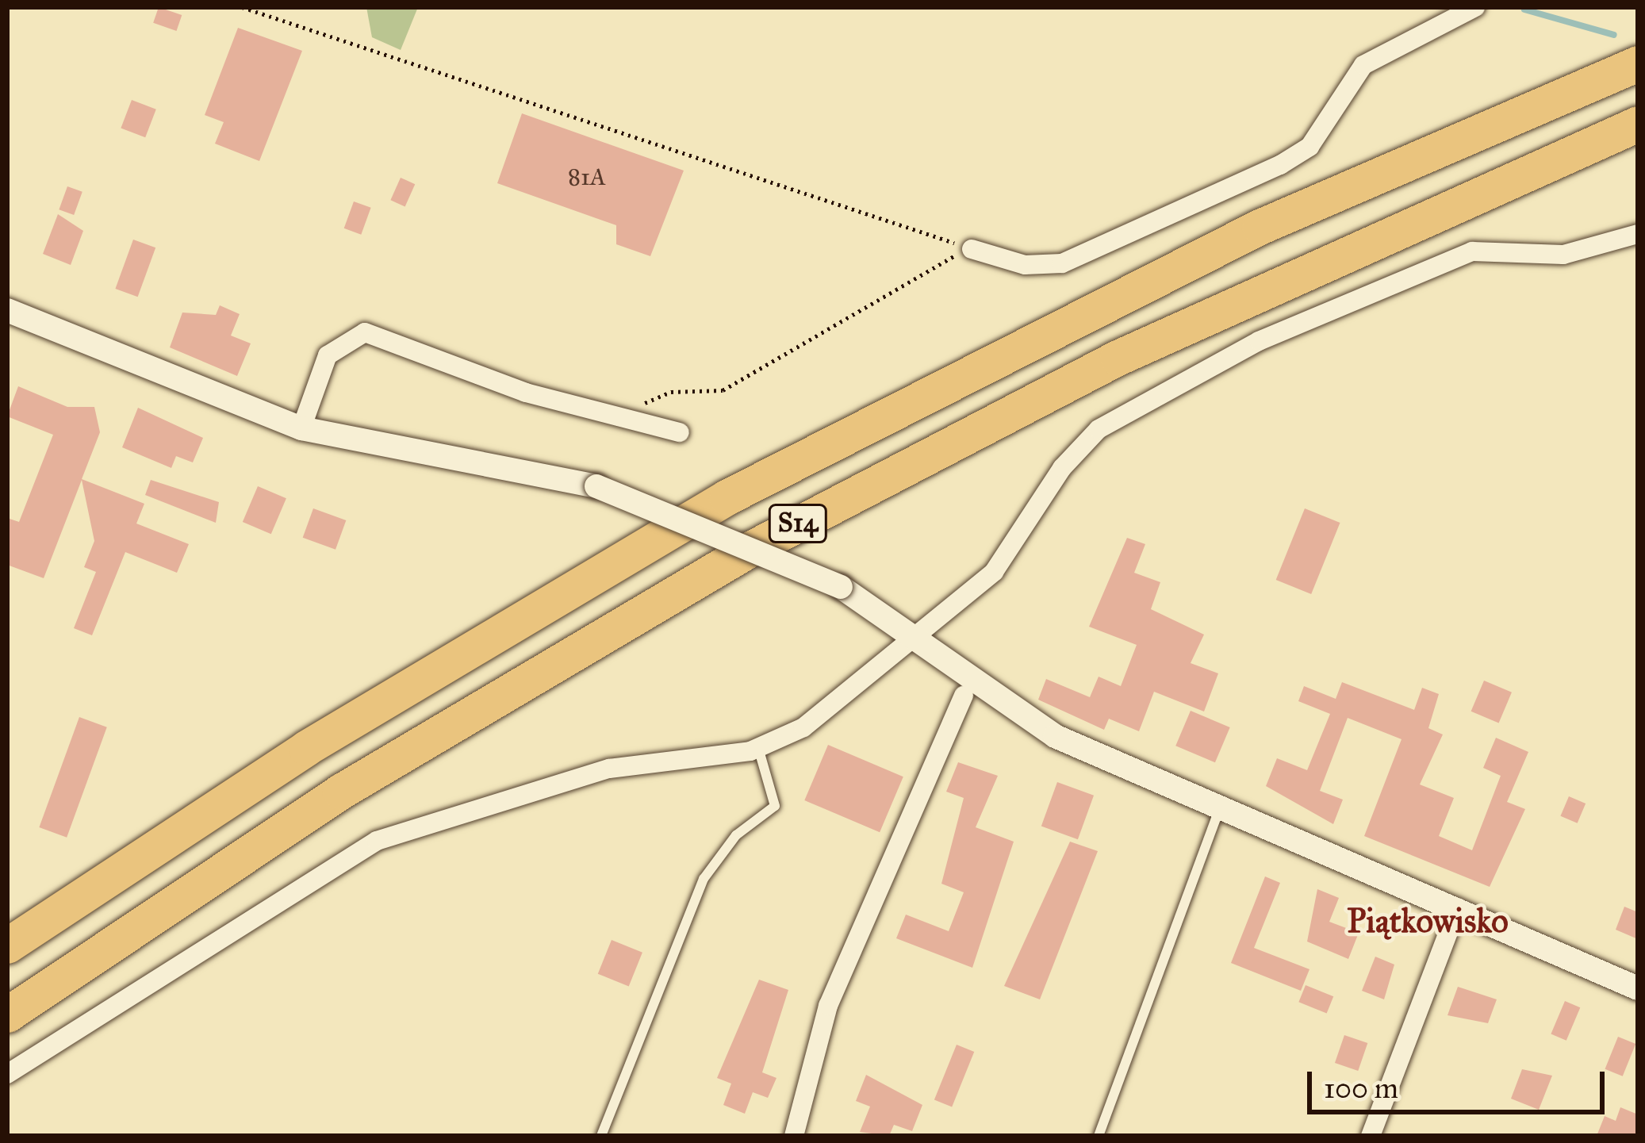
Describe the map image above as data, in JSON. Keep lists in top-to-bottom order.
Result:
{
  "streets": {
    "highway": ["S14"]
  },
  "districts": ["Piątkowisko"],
  "house_numbers": ["81A"],
  "scale_bar": "100 m"
}
